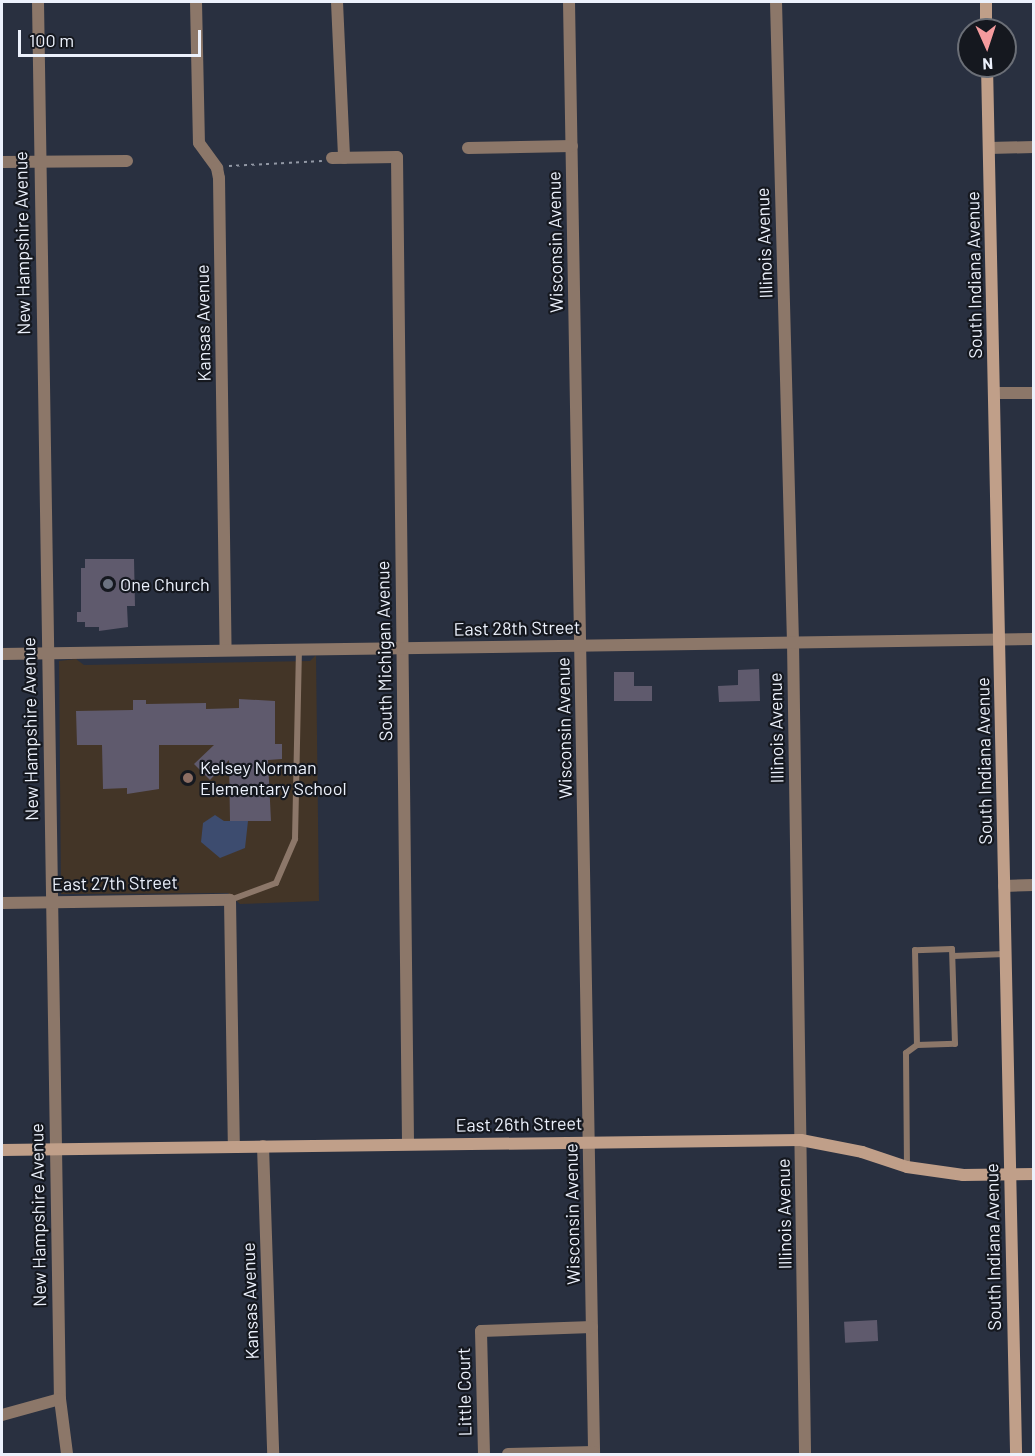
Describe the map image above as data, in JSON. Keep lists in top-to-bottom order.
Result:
{
  "streets": {
    "street": [
      "Wisconsin Avenue",
      "New Hampshire Avenue",
      "Illinois Avenue",
      "South Indiana Avenue",
      "Kansas Avenue",
      "East 28th Street",
      "South Michigan Avenue",
      "East 27th Street",
      "East 26th Street",
      "Little Court"
    ]
  },
  "crossings": [
    ["Wisconsin Avenue", "East 28th Street"],
    ["Wisconsin Avenue", "East 26th Street"],
    ["Wisconsin Avenue", "Little Court"],
    ["New Hampshire Avenue", "East 28th Street"],
    ["New Hampshire Avenue", "East 27th Street"],
    ["New Hampshire Avenue", "East 26th Street"],
    ["Illinois Avenue", "East 28th Street"],
    ["Illinois Avenue", "East 26th Street"],
    ["South Indiana Avenue", "East 28th Street"],
    ["South Indiana Avenue", "East 26th Street"],
    ["Kansas Avenue", "East 28th Street"],
    ["Kansas Avenue", "East 26th Street"],
    ["East 28th Street", "South Michigan Avenue"],
    ["South Michigan Avenue", "East 26th Street"]
  ],
  "places": ["One Church", "Kelsey Norman Elementary School"],
  "scale_bar": "100 m",
  "north": "bottom"
}
